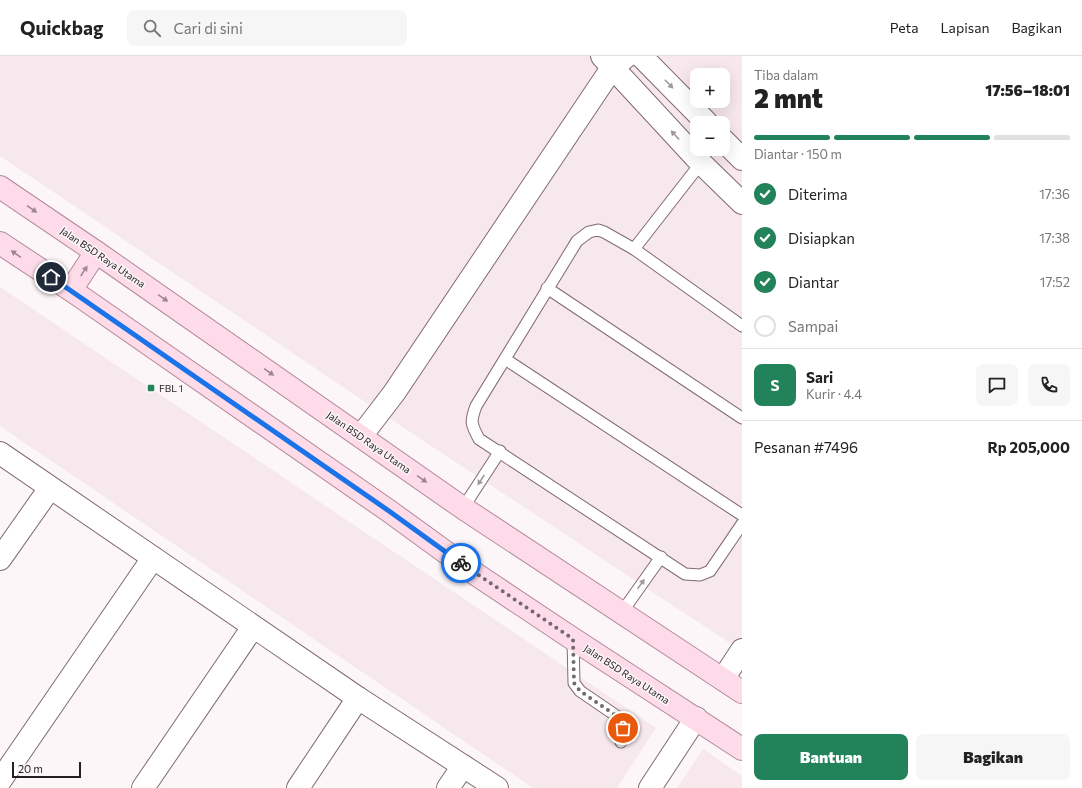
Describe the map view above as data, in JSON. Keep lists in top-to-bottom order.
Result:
{
  "streets": {
    "main road": ["Jalan BSD Raya Utama"]
  },
  "places": {
    "transit": ["FBL 1"]
  },
  "scale_bar": "20 m",
  "page": {
    "header": "Quickbag",
    "search": "Cari di sini",
    "nav": ["Peta", "Lapisan", "Bagikan"],
    "heading": ["2 mnt", "Tiba dalam", "17:56–18:01"],
    "panel": [
      "Sari",
      "Kurir · 4.4",
      "Pesanan #7496",
      "Rp 205,000"
    ],
    "map_buttons": ["+", "−"],
    "bar": "Diantar · 150 m",
    "list": [
      ["Diterima", "17:36"],
      ["Disiapkan", "17:38"],
      ["Diantar", "17:52"],
      "Sampai"
    ],
    "round": "S",
    "buttons": ["Bantuan", "Bagikan"],
    "scale": "20 m"
  }
}
